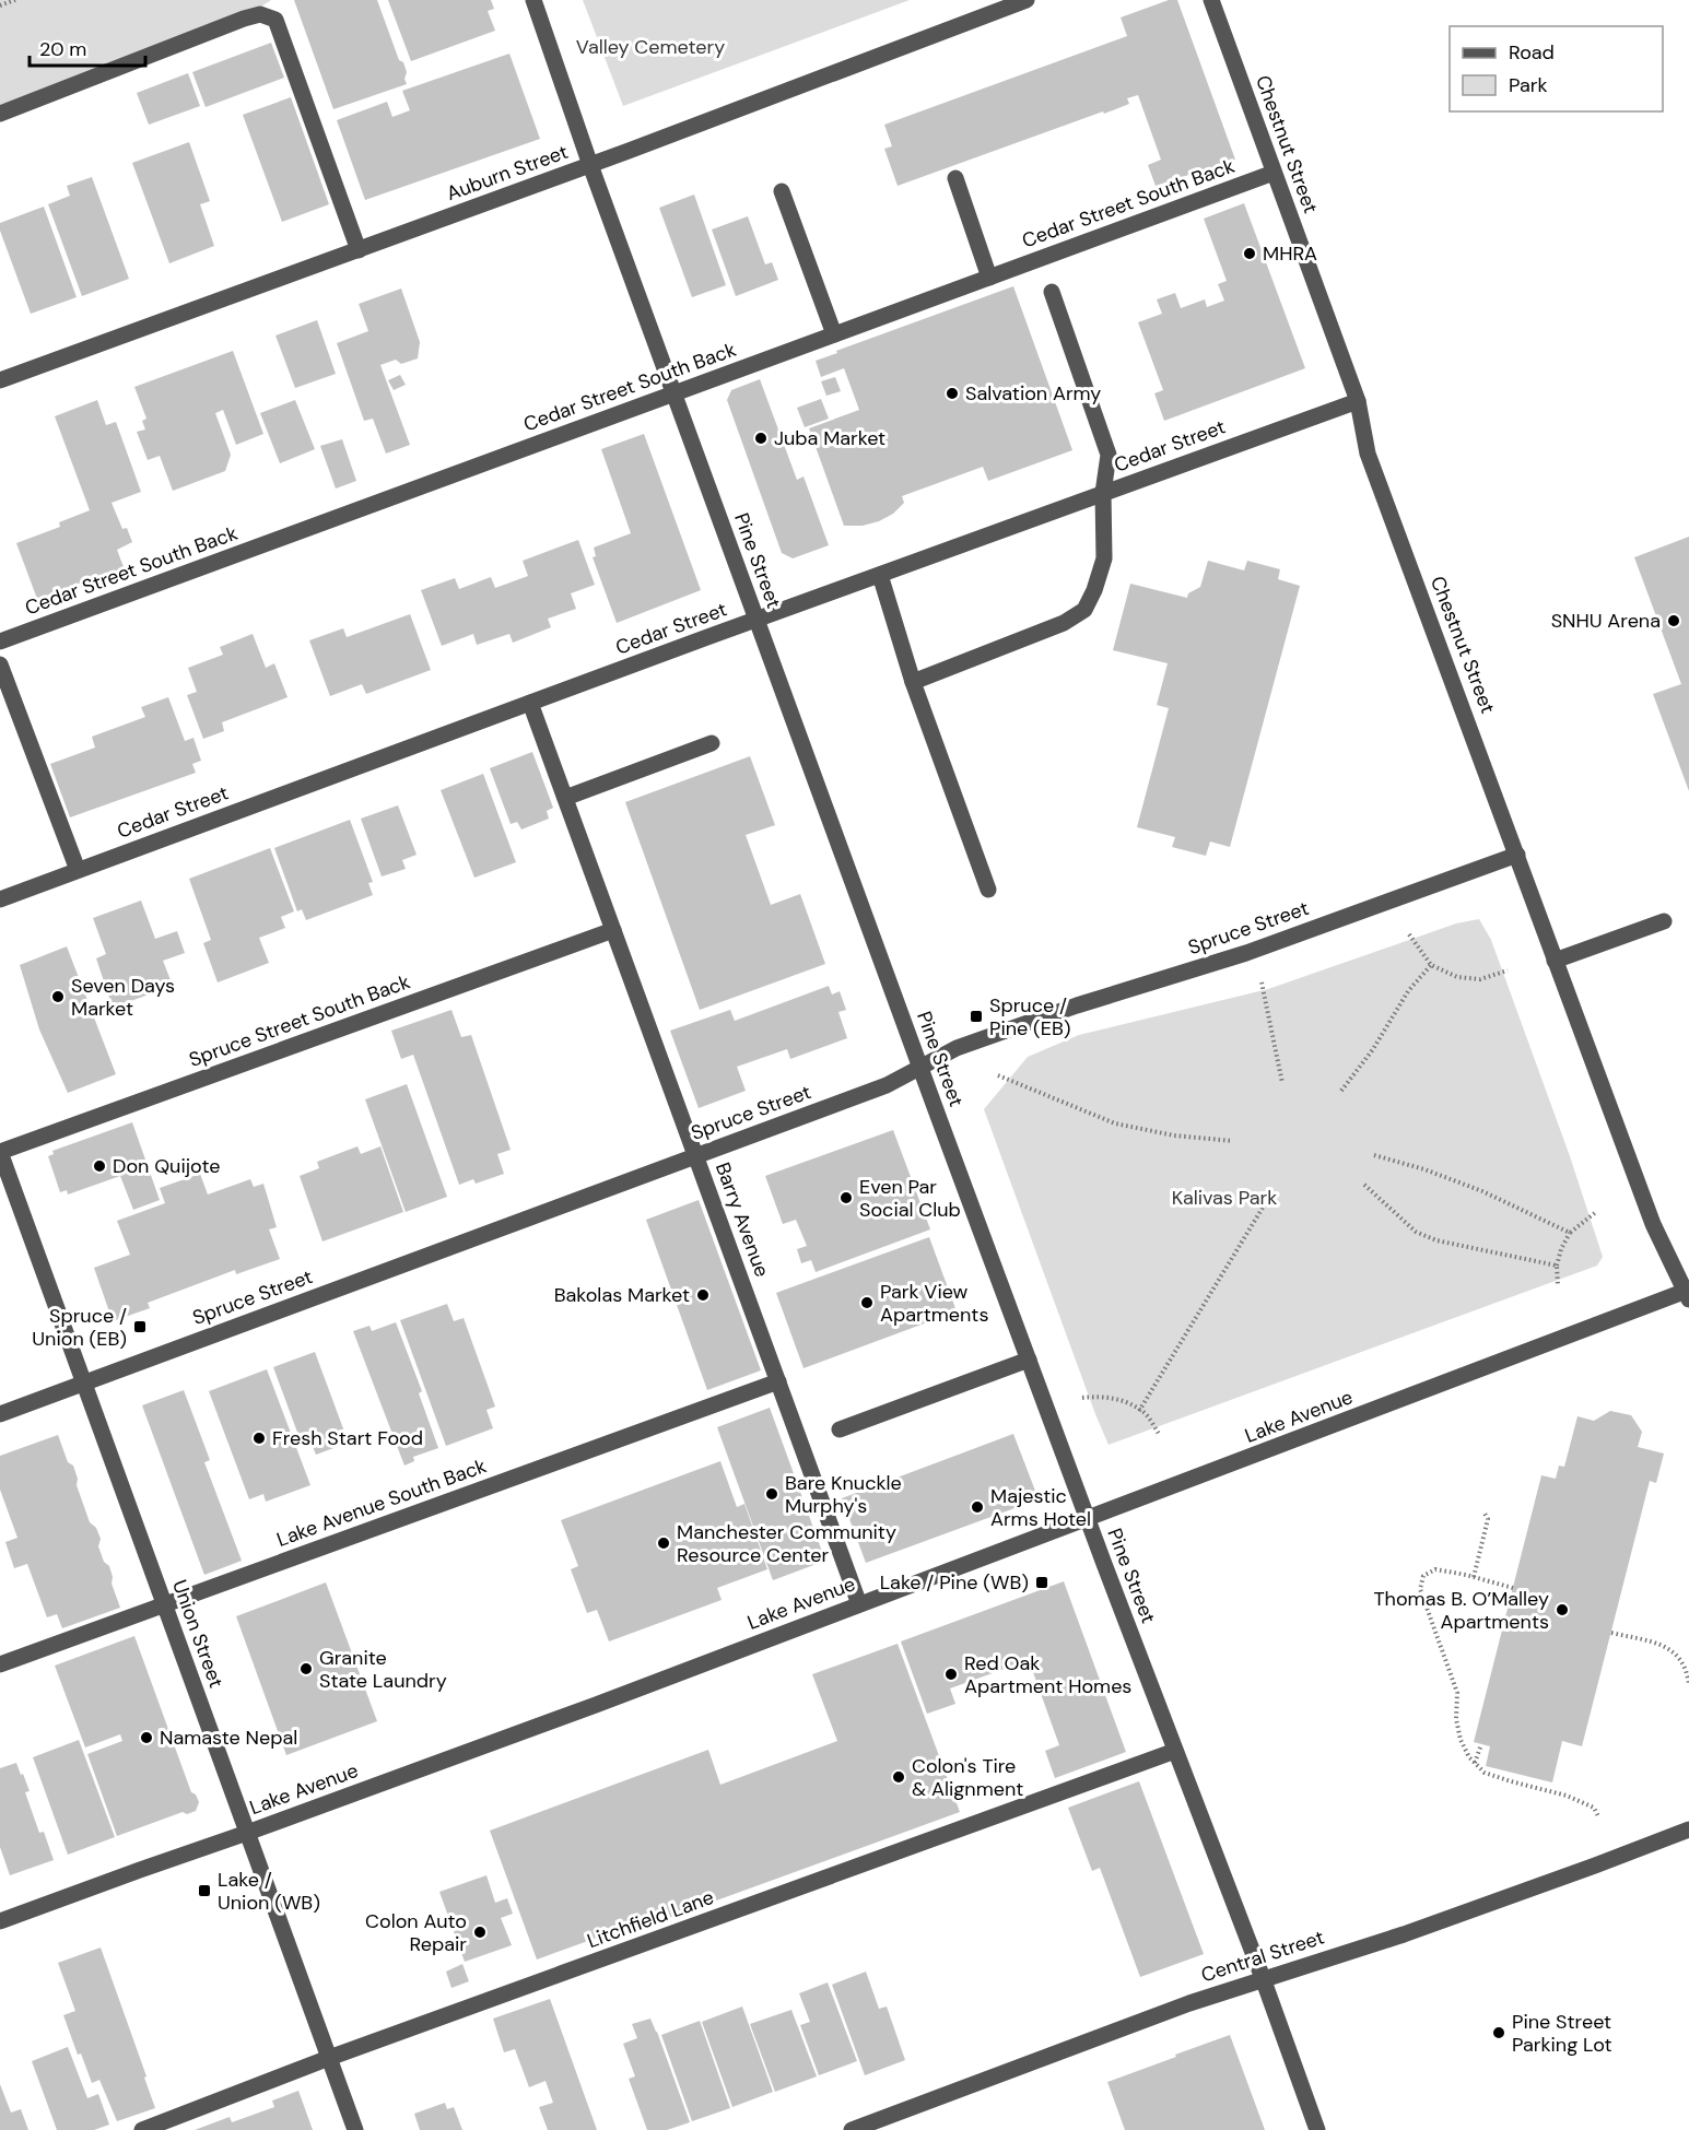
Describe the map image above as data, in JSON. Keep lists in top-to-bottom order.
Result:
{
  "streets": {
    "street": [
      "Chestnut Street",
      "Auburn Street",
      "Cedar Street South Back",
      "Cedar Street",
      "Pine Street",
      "Spruce Street",
      "Spruce Street South Back",
      "Barry Avenue",
      "Lake Avenue",
      "Lake Avenue South Back",
      "Union Street",
      "Litchfield Lane",
      "Central Street"
    ]
  },
  "crossings": [
    ["Chestnut Street", "Cedar Street South Back"],
    ["Chestnut Street", "Cedar Street"],
    ["Chestnut Street", "Spruce Street"],
    ["Chestnut Street", "Lake Avenue"],
    ["Auburn Street", "Pine Street"],
    ["Cedar Street South Back", "Pine Street"],
    ["Cedar Street", "Pine Street"],
    ["Cedar Street", "Barry Avenue"],
    ["Pine Street", "Spruce Street"],
    ["Pine Street", "Lake Avenue"],
    ["Pine Street", "Litchfield Lane"],
    ["Pine Street", "Central Street"],
    ["Spruce Street", "Barry Avenue"],
    ["Spruce Street", "Union Street"],
    ["Spruce Street South Back", "Barry Avenue"],
    ["Spruce Street South Back", "Union Street"],
    ["Barry Avenue", "Lake Avenue"],
    ["Barry Avenue", "Lake Avenue South Back"],
    ["Lake Avenue", "Union Street"],
    ["Lake Avenue South Back", "Union Street"],
    ["Union Street", "Litchfield Lane"]
  ],
  "parks": ["Valley Cemetery", "Kalivas Park"],
  "places": {
    "other": [
      "MHRA",
      "Salvation Army",
      "Juba Market",
      "SNHU Arena",
      "Seven Days Market",
      "Don Quijote",
      "Even Par Social Club",
      "Bakolas Market",
      "Park View Apartments",
      "Fresh Start Food",
      "Bare Knuckle Murphy's",
      "Majestic Arms Hotel",
      "Manchester Community Resource Center",
      "Thomas B. O’Malley Apartments",
      "Granite State Laundry",
      "Red Oak Apartment Homes",
      "Namaste Nepal",
      "Colon's Tire & Alignment",
      "Colon Auto Repair",
      "Pine Street Parking Lot"
    ],
    "transit": [
      "Spruce / Pine (EB)",
      "Spruce / Union (EB)",
      "Lake / Pine (WB)",
      "Lake / Union (WB)"
    ]
  },
  "legend": ["Road", "Park"],
  "scale_bar": "20 m"
}
